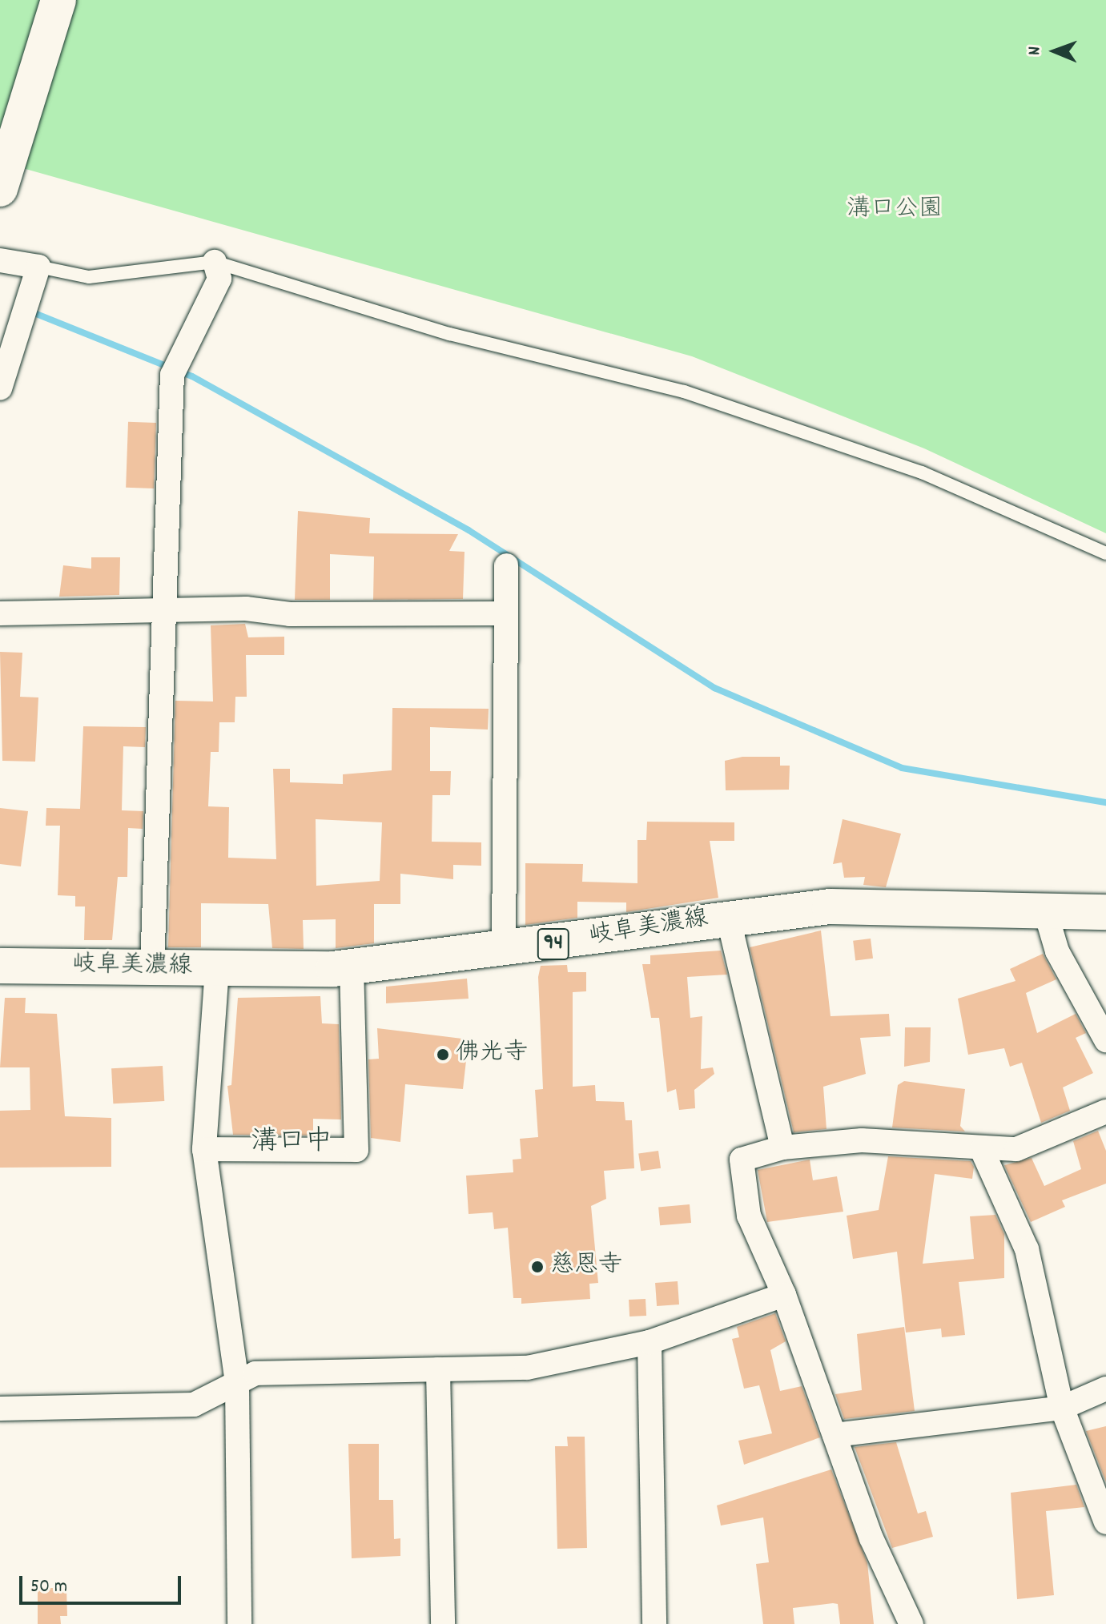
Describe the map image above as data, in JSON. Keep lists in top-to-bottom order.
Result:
{
  "streets": {
    "main road": ["岐阜美濃線", "94"]
  },
  "districts": ["溝口中"],
  "parks": ["溝口公園"],
  "places": ["佛光寺", "慈恩寺"],
  "scale_bar": "50 m",
  "north": "left"
}
